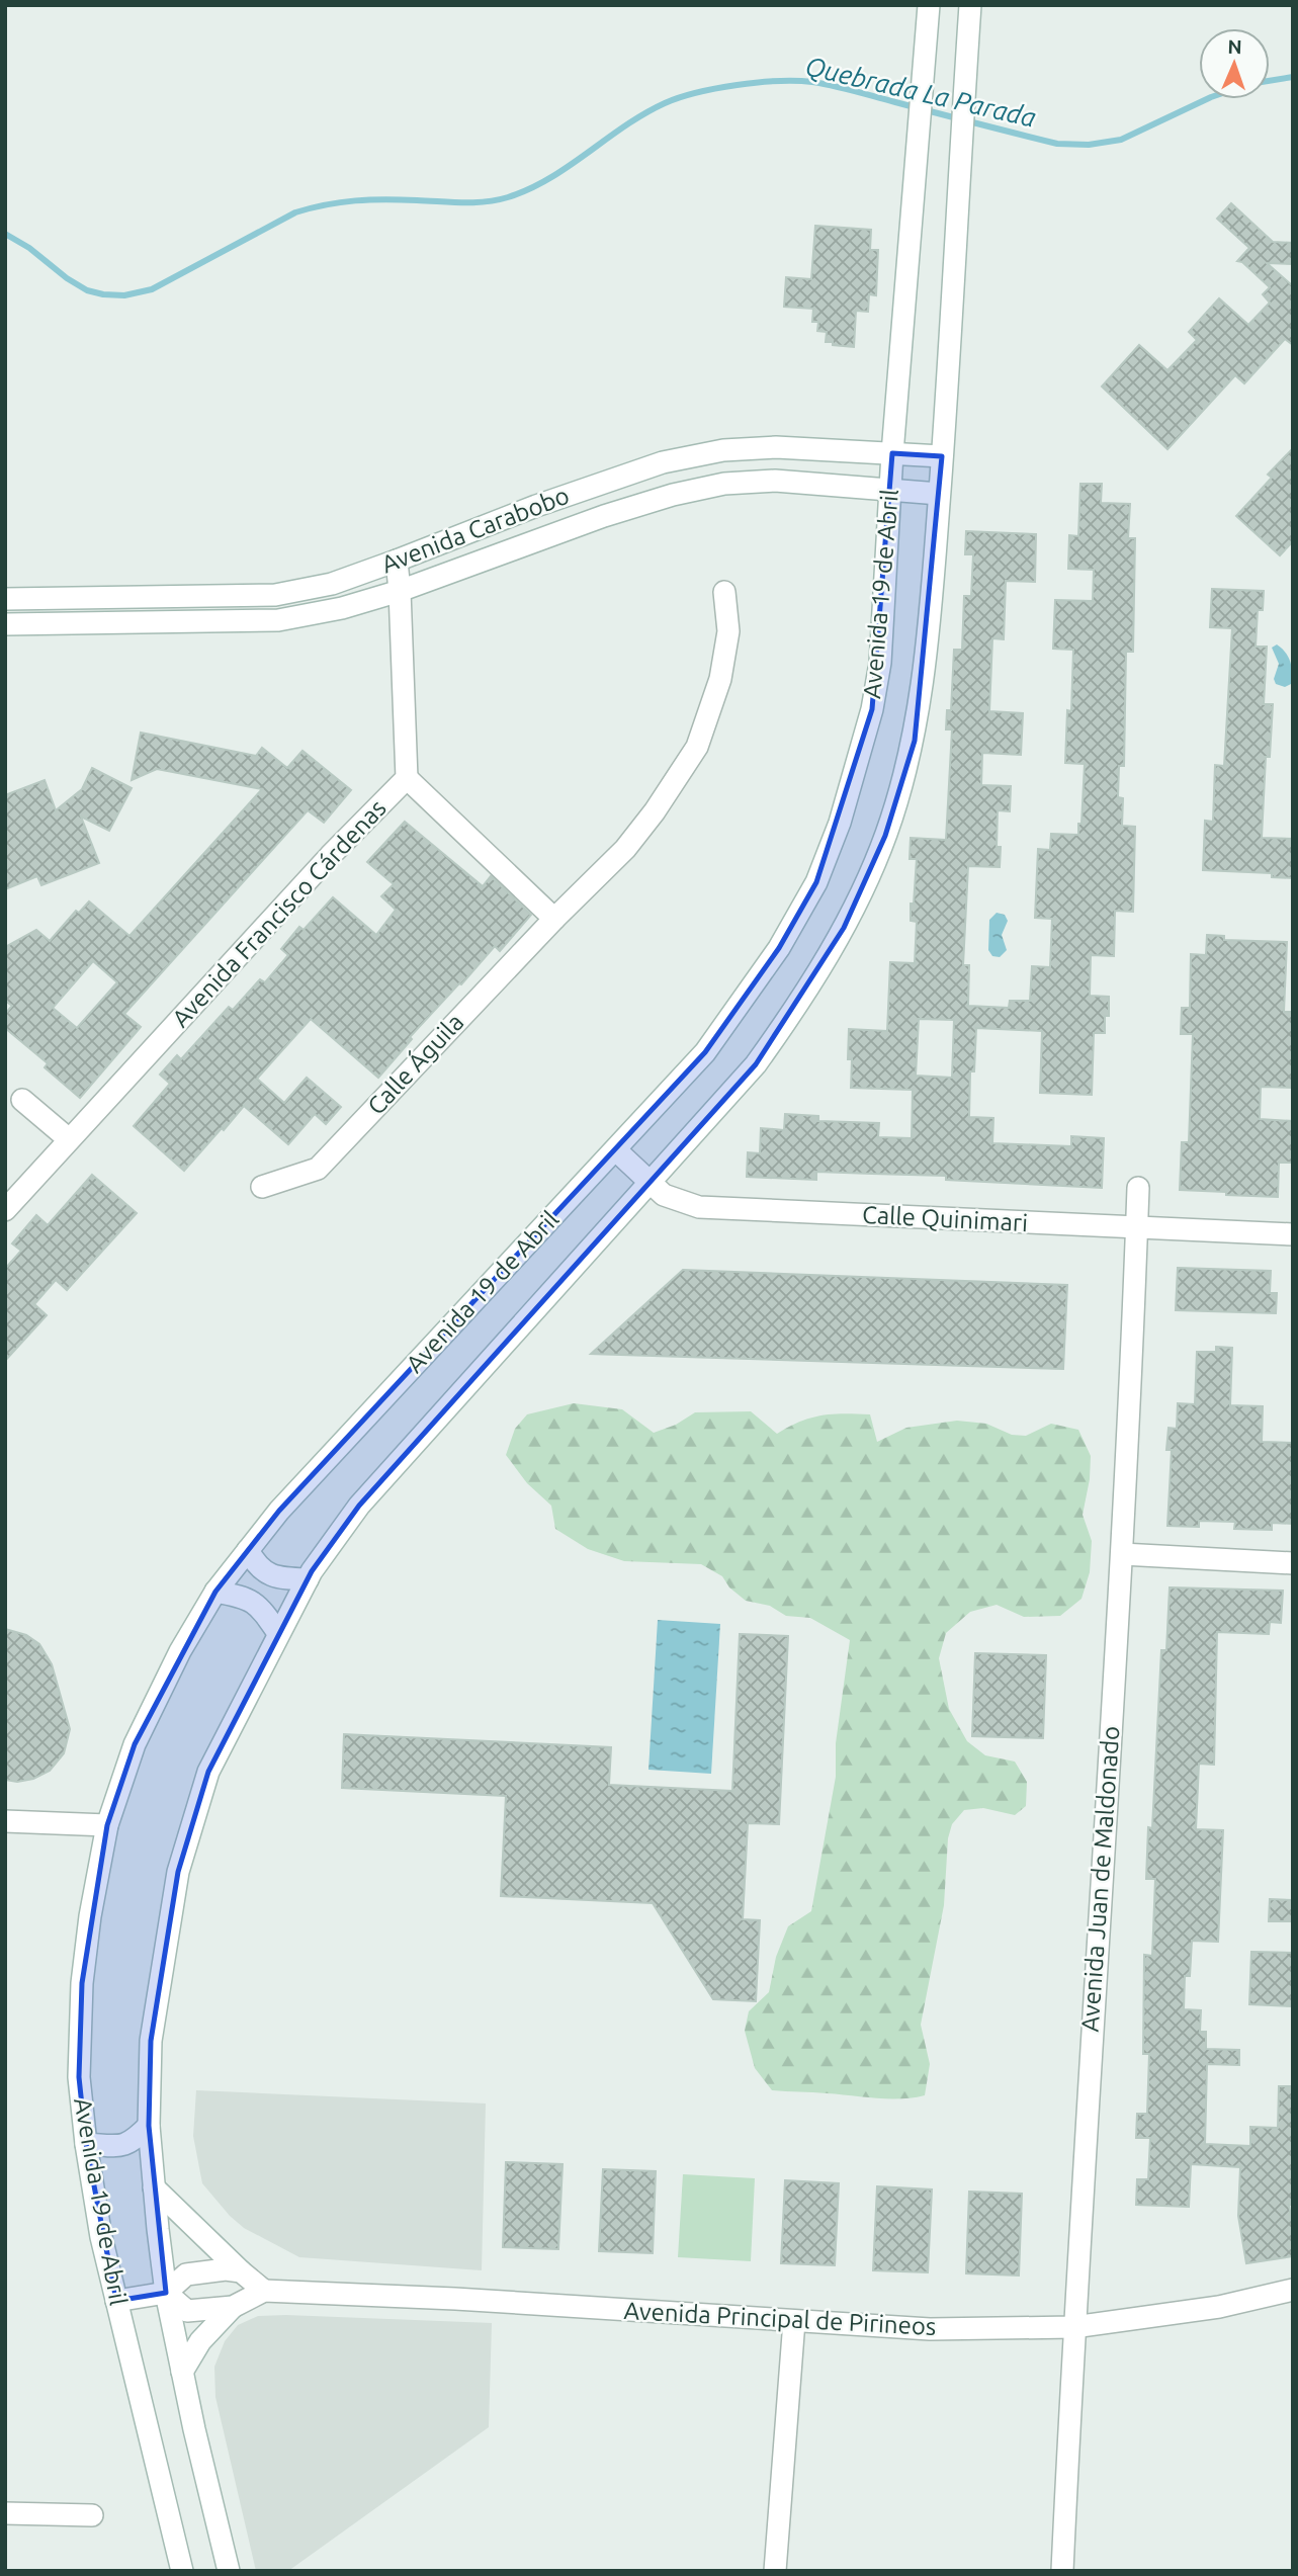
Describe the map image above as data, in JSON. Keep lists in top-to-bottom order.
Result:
{
  "streets": {
    "main road": [
      "Avenida Carabobo",
      "Avenida 19 de Abril",
      "Avenida Francisco Cárdenas",
      "Calle Águila",
      "Calle Quinimari",
      "Avenida Juan de Maldonado",
      "Avenida Principal de Pirineos"
    ]
  },
  "crossings": [
    ["Avenida Carabobo", "Avenida 19 de Abril"],
    ["Avenida Carabobo", "Avenida Francisco Cárdenas"],
    ["Avenida 19 de Abril", "Calle Quinimari"],
    ["Calle Quinimari", "Avenida Juan de Maldonado"],
    ["Avenida Juan de Maldonado", "Avenida Principal de Pirineos"]
  ],
  "water": ["Quebrada La Parada"],
  "north": "top"
}
